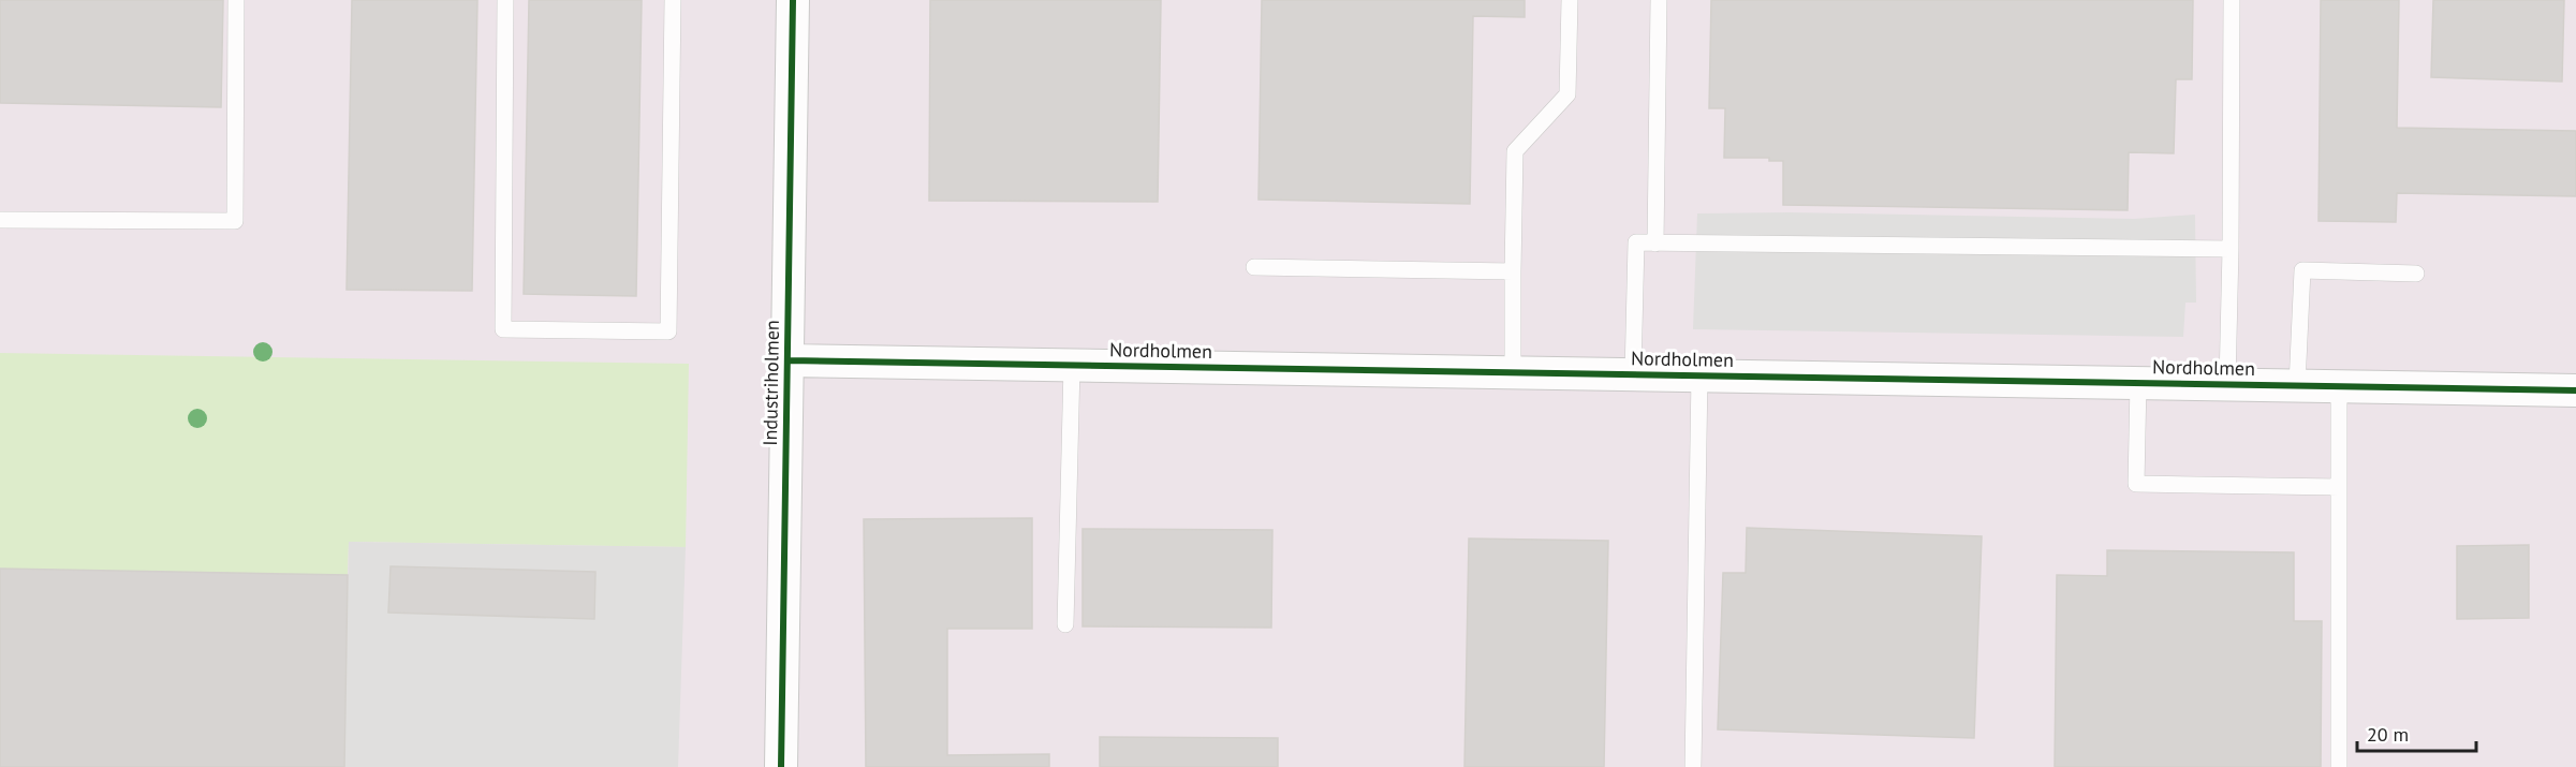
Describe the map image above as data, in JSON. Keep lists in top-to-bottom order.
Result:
{
  "streets": {
    "street": ["Nordholmen", "Industriholmen"]
  },
  "crossings": [
    ["Nordholmen", "Industriholmen"]
  ],
  "scale_bar": "20 m"
}
